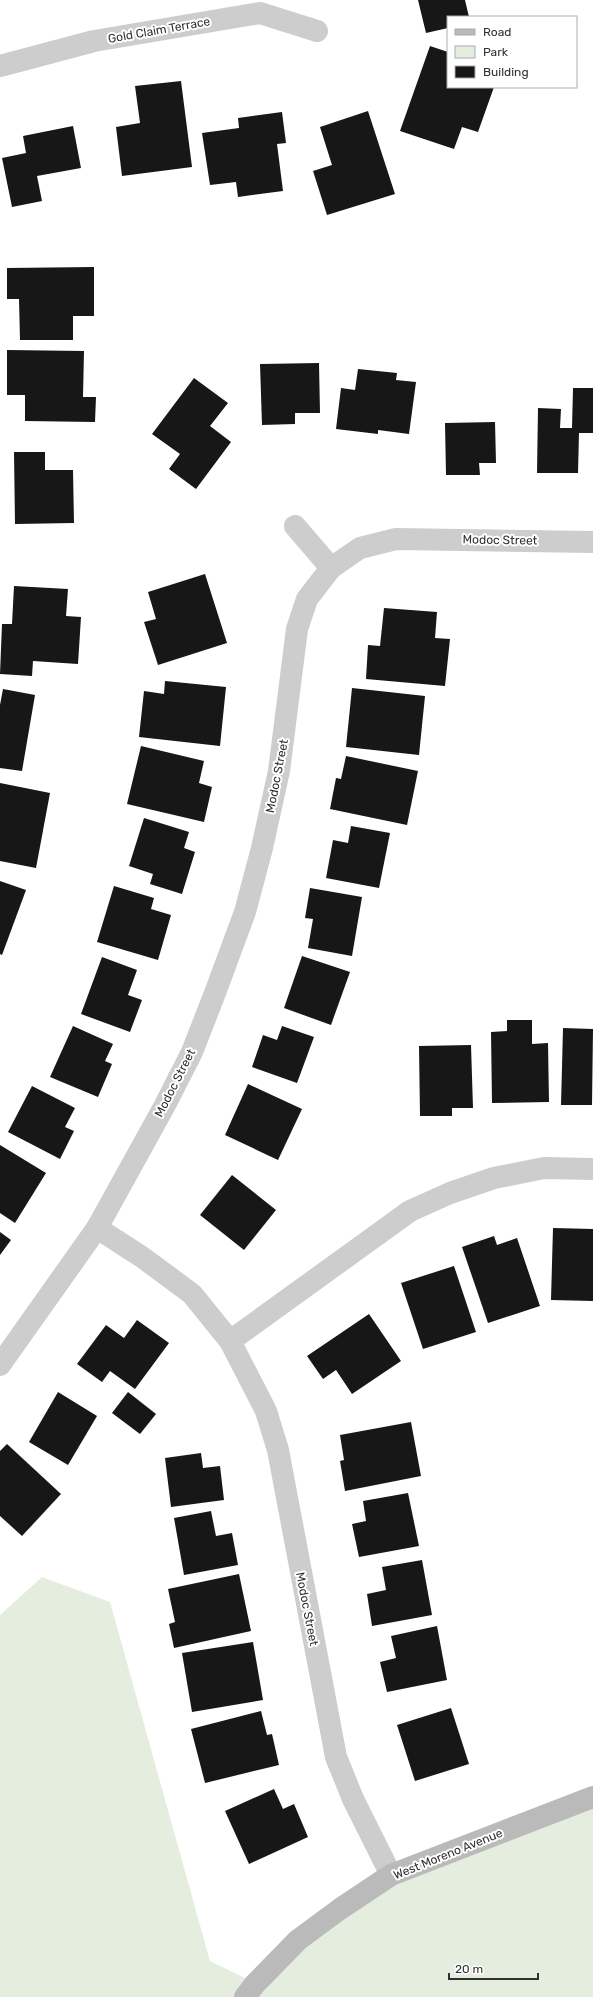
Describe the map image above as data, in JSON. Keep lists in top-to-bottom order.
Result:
{
  "streets": {
    "street": ["Gold Claim Terrace", "Modoc Street", "West Moreno Avenue"]
  },
  "crossings": [
    ["Modoc Street", "West Moreno Avenue"]
  ],
  "legend": ["Road", "Park", "Building"],
  "scale_bar": "20 m"
}
